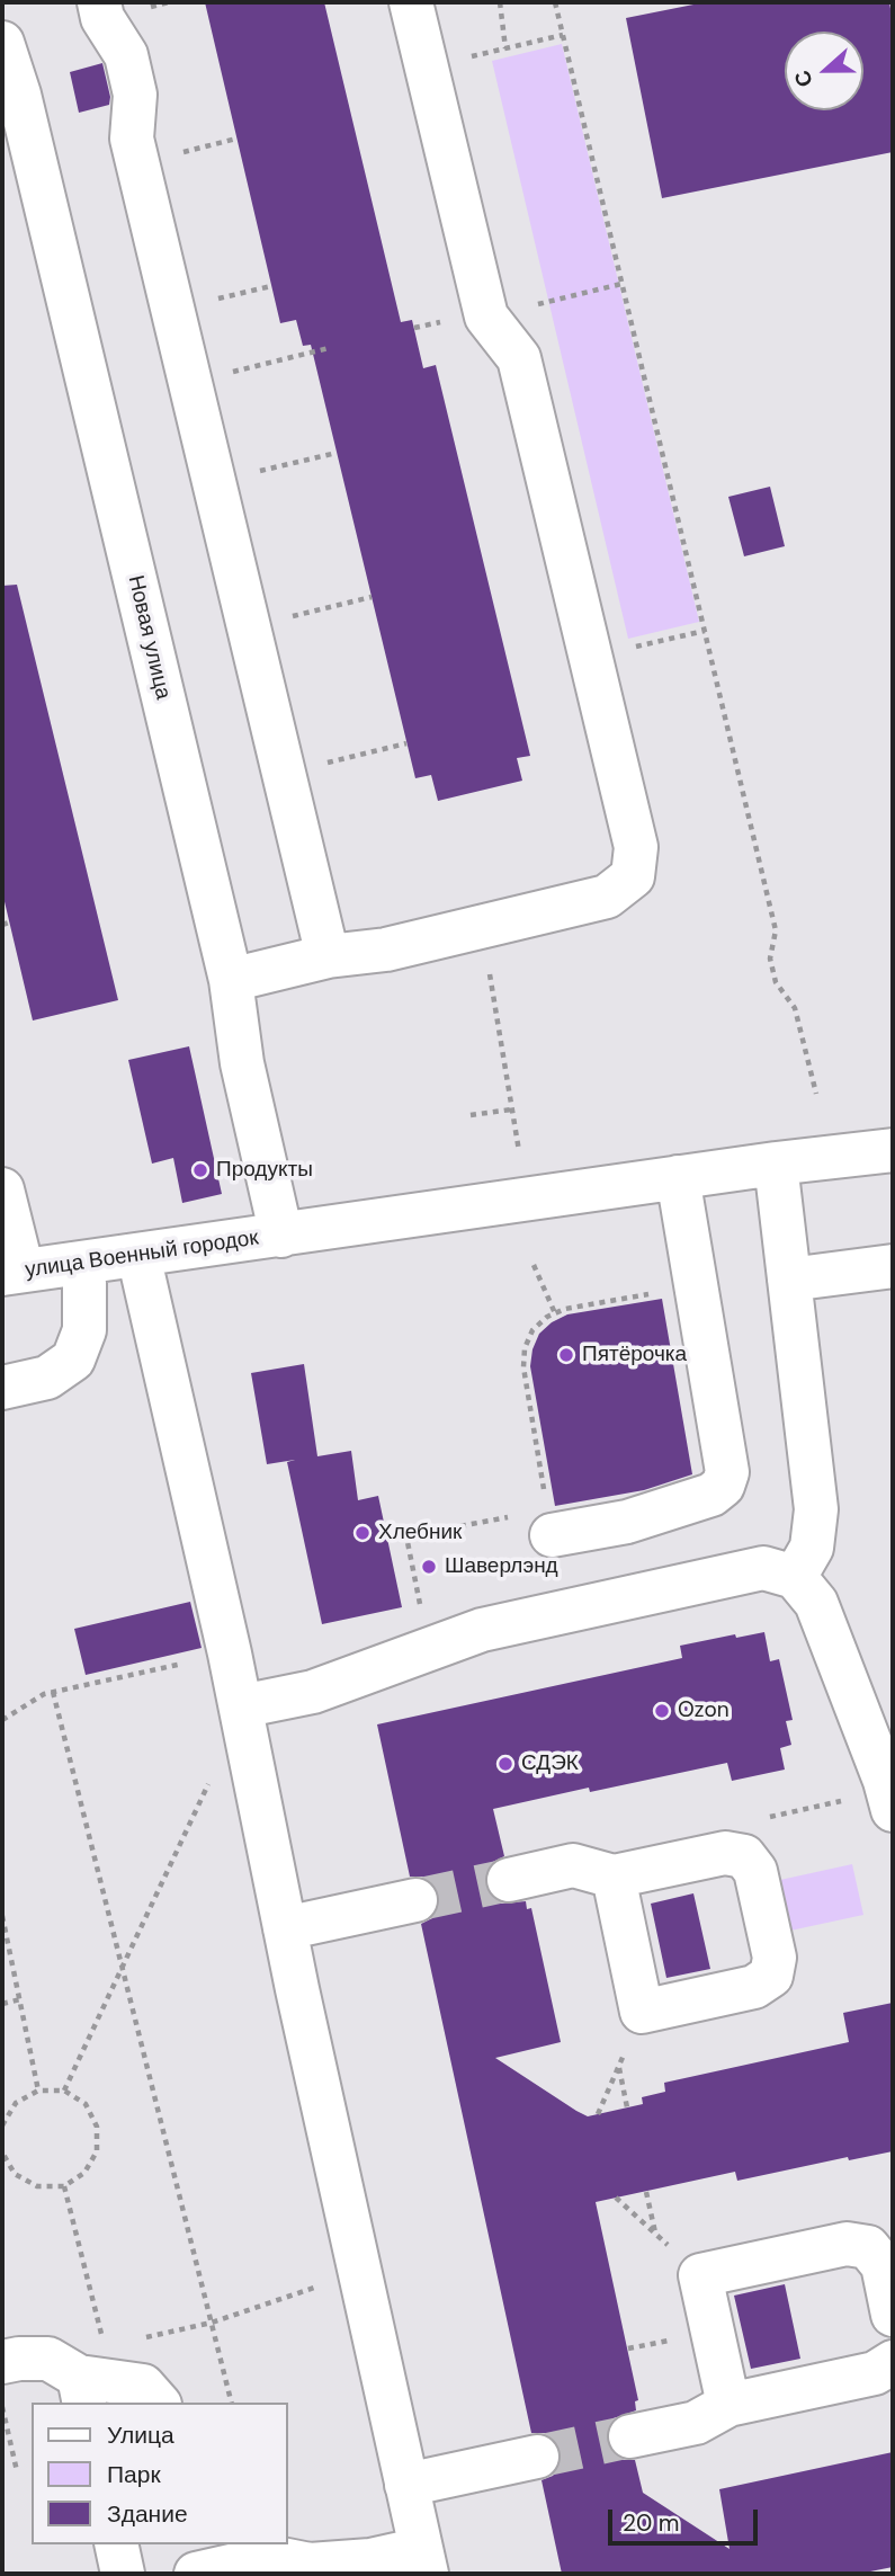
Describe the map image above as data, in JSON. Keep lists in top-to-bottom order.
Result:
{
  "streets": {
    "street": ["Новая улица", "улица Военный городок"]
  },
  "crossings": [
    ["Новая улица", "улица Военный городок"]
  ],
  "places": [
    "Продукты",
    "Пятёрочка",
    "Хлебник",
    "Шаверлэнд",
    "Ozon",
    "СДЭК"
  ],
  "legend": ["Улица", "Парк", "Здание"],
  "scale_bar": "20 m",
  "north": "left"
}
